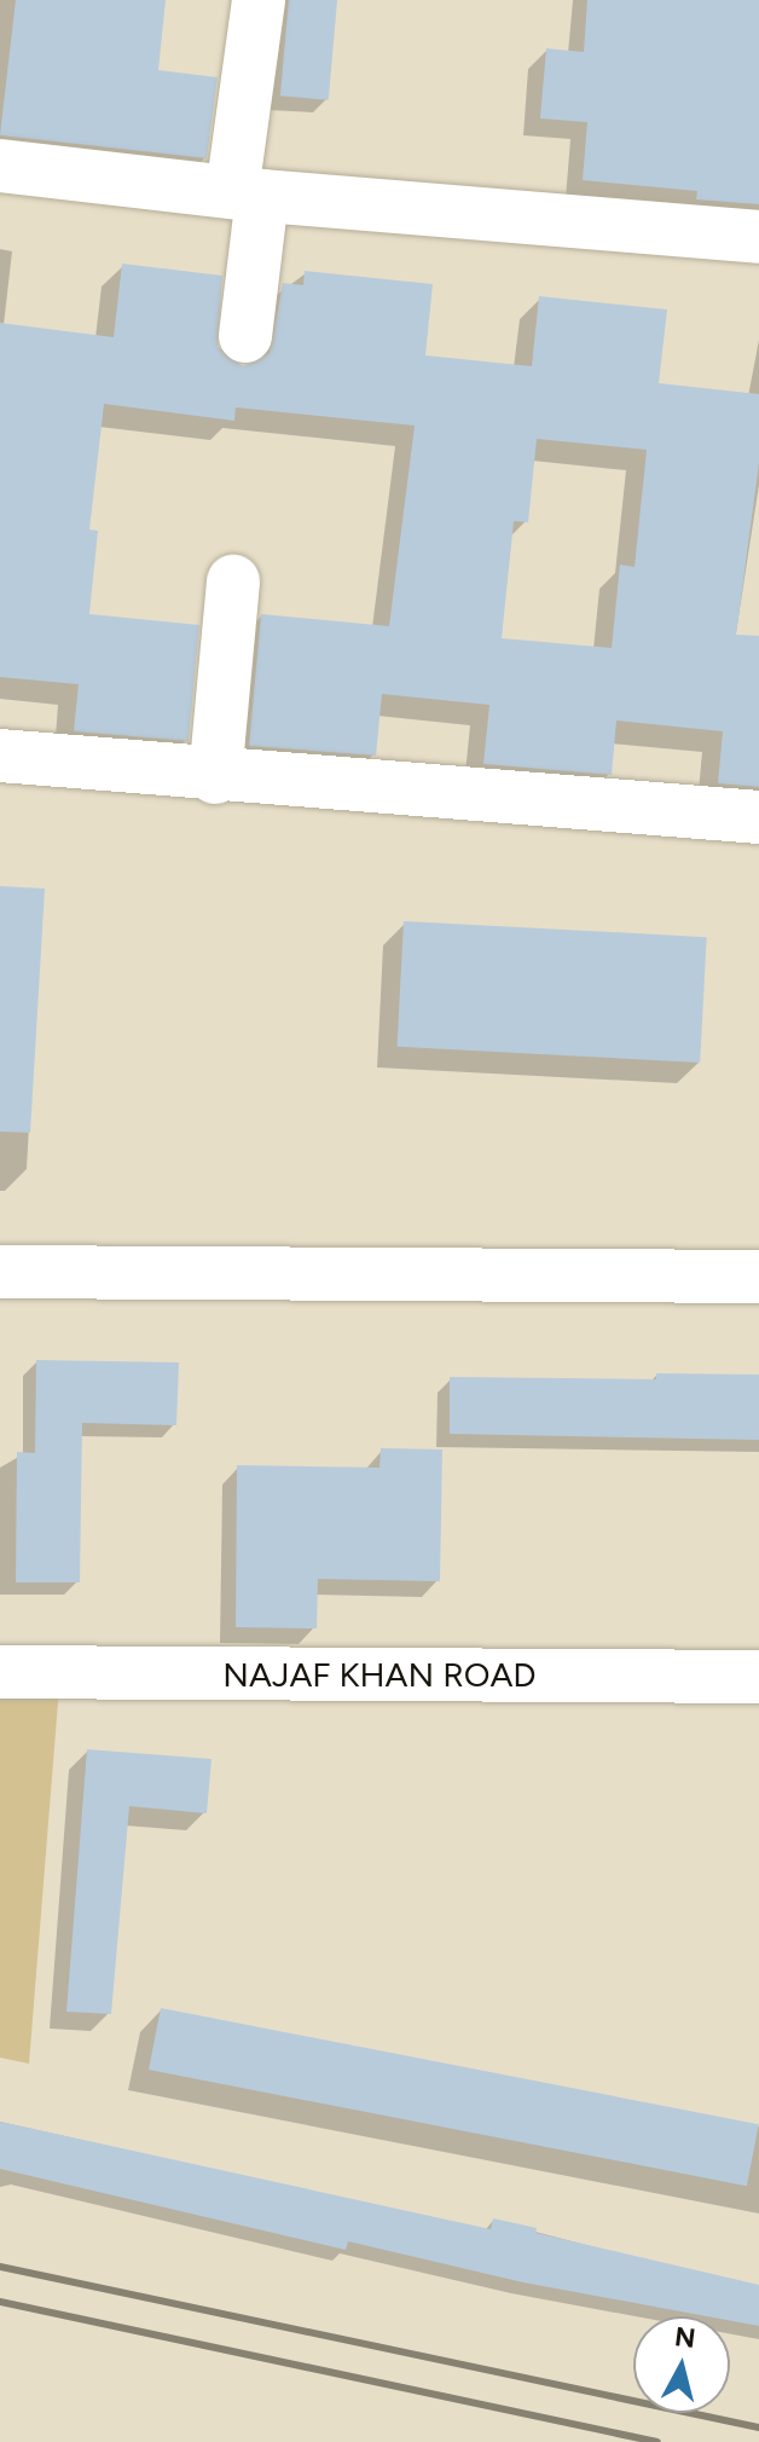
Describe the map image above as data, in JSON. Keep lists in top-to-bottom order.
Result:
{
  "streets": {
    "street": ["NAJAF KHAN ROAD"]
  },
  "north": "top"
}
